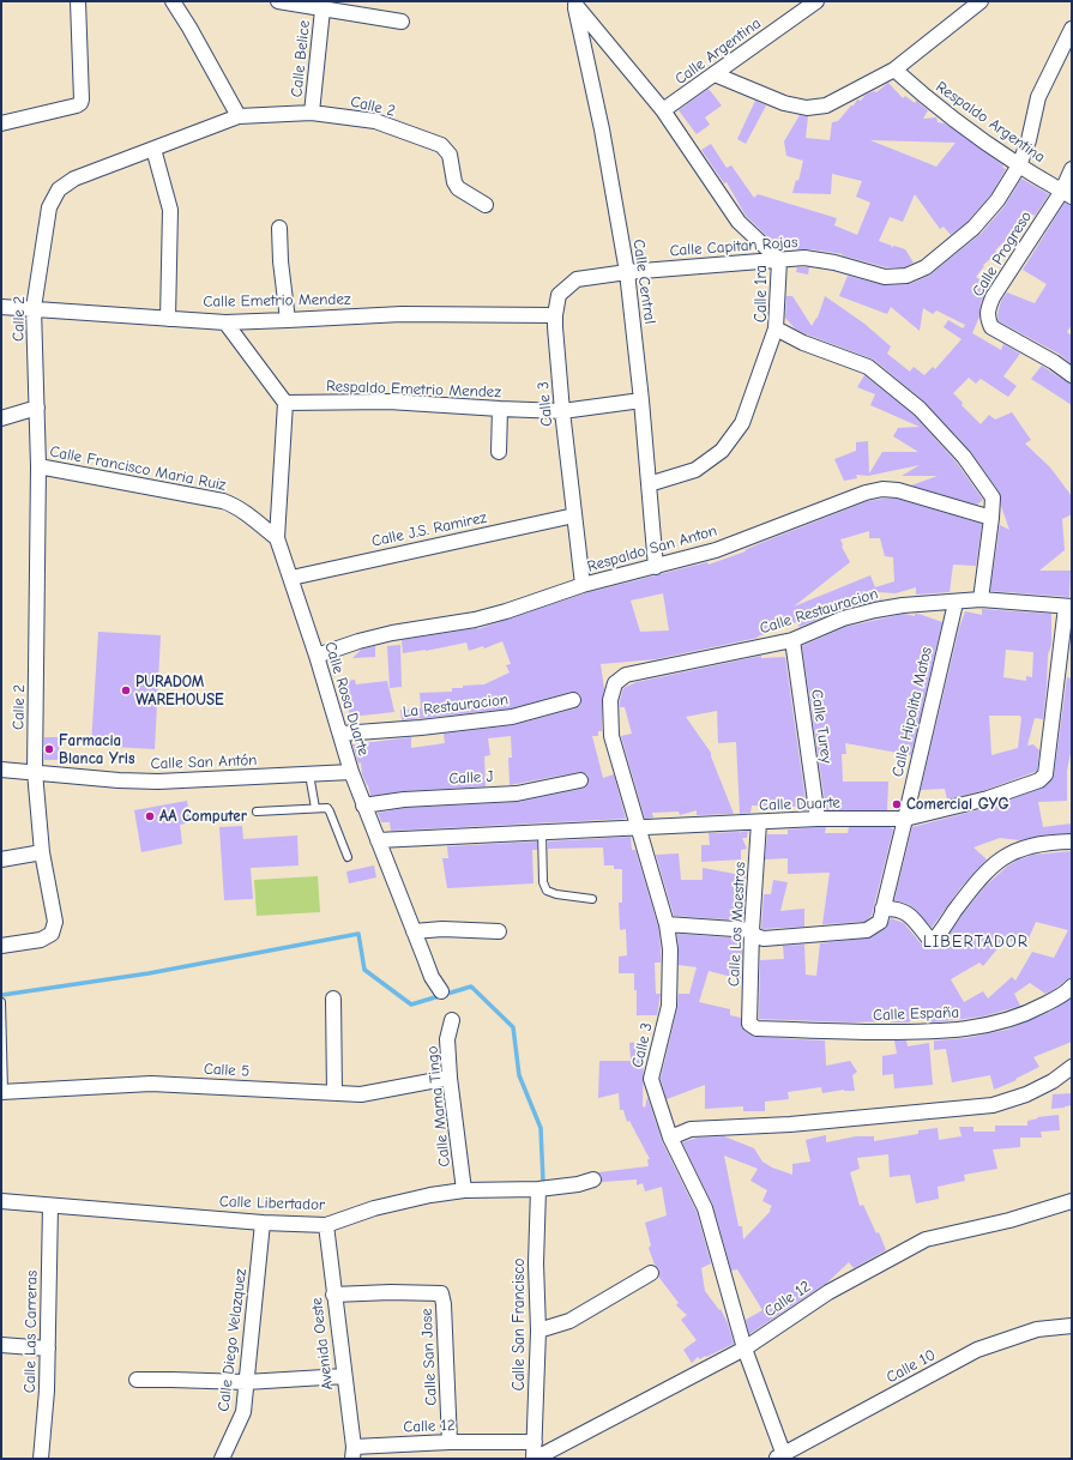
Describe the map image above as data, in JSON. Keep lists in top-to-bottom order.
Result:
{
  "streets": {
    "street": [
      "Calle Argentina",
      "Calle Belice",
      "Calle 2",
      "Respaldo Argentina",
      "Calle Capitan Rojas",
      "Calle Progreso",
      "Calle Central",
      "Calle 1ra",
      "Calle Emetrio Mendez",
      "Respaldo Emetrio Mendez",
      "Calle 3",
      "Calle Francisco Maria Ruiz",
      "Calle J.S. Ramirez",
      "Respaldo San Anton",
      "Calle Restauracion",
      "Calle Rosa Duarte",
      "La Restauracion",
      "Calle Hipolita Matos",
      "Calle Turey",
      "Calle San Antón",
      "Calle J",
      "Calle Duarte",
      "Calle Los Maestros",
      "Calle España",
      "Calle 5",
      "Calle Mama Tingo",
      "Calle Libertador",
      "Calle 12",
      "Calle San Francisco",
      "Calle Las Carreras",
      "Calle Diego Velazquez",
      "Avenida Oeste",
      "Calle San Jose",
      "Calle 10"
    ]
  },
  "crossings": [
    ["Calle Argentina", "Calle 1ra"],
    ["Calle Belice", "Calle 2"],
    ["Calle 2", "Calle Emetrio Mendez"],
    ["Calle 2", "Calle Francisco Maria Ruiz"],
    ["Calle 2", "Calle San Antón"],
    ["Respaldo Argentina", "Calle Capitan Rojas"],
    ["Respaldo Argentina", "Calle Progreso"],
    ["Calle Capitan Rojas", "Calle Central"],
    ["Calle Capitan Rojas", "Calle 1ra"],
    ["Calle Capitan Rojas", "Calle 3"],
    ["Calle Central", "Calle 1ra"],
    ["Calle Central", "Respaldo Emetrio Mendez"],
    ["Calle Central", "Calle 3"],
    ["Calle Central", "Respaldo San Anton"],
    ["Calle 1ra", "Respaldo San Anton"],
    ["Calle Emetrio Mendez", "Calle 3"],
    ["Respaldo Emetrio Mendez", "Calle 3"],
    ["Respaldo Emetrio Mendez", "Calle Rosa Duarte"],
    ["Calle 3", "Calle J.S. Ramirez"],
    ["Calle 3", "Respaldo San Anton"],
    ["Calle 3", "Calle Restauracion"],
    ["Calle 3", "Calle Hipolita Matos"],
    ["Calle 3", "Calle Duarte"],
    ["Calle 3", "Calle 12"],
    ["Calle 3", "Calle 10"],
    ["Calle Francisco Maria Ruiz", "Calle Rosa Duarte"],
    ["Calle J.S. Ramirez", "Calle Rosa Duarte"],
    ["Respaldo San Anton", "Calle Rosa Duarte"],
    ["Calle Restauracion", "Calle Hipolita Matos"],
    ["Calle Restauracion", "Calle Turey"],
    ["Calle Rosa Duarte", "La Restauracion"],
    ["Calle Rosa Duarte", "Calle San Antón"],
    ["Calle Rosa Duarte", "Calle J"],
    ["Calle Rosa Duarte", "Calle Duarte"],
    ["Calle Hipolita Matos", "Calle Duarte"],
    ["Calle Hipolita Matos", "Calle Los Maestros"],
    ["Calle Turey", "Calle Duarte"],
    ["Calle Duarte", "Calle Los Maestros"],
    ["Calle Los Maestros", "Calle España"],
    ["Calle 5", "Calle Mama Tingo"],
    ["Calle Mama Tingo", "Calle Libertador"],
    ["Calle Libertador", "Calle San Francisco"],
    ["Calle Libertador", "Calle Las Carreras"],
    ["Calle Libertador", "Calle Diego Velazquez"],
    ["Calle Libertador", "Avenida Oeste"],
    ["Calle 12", "Calle San Francisco"],
    ["Calle 12", "Avenida Oeste"],
    ["Calle 12", "Calle San Jose"],
    ["Avenida Oeste", "Calle San Jose"]
  ],
  "districts": ["LIBERTADOR"],
  "places": [
    "PURADOM WAREHOUSE",
    "Farmacia Blanca Yris",
    "Comercial GYG",
    "AA Computer"
  ]
}
